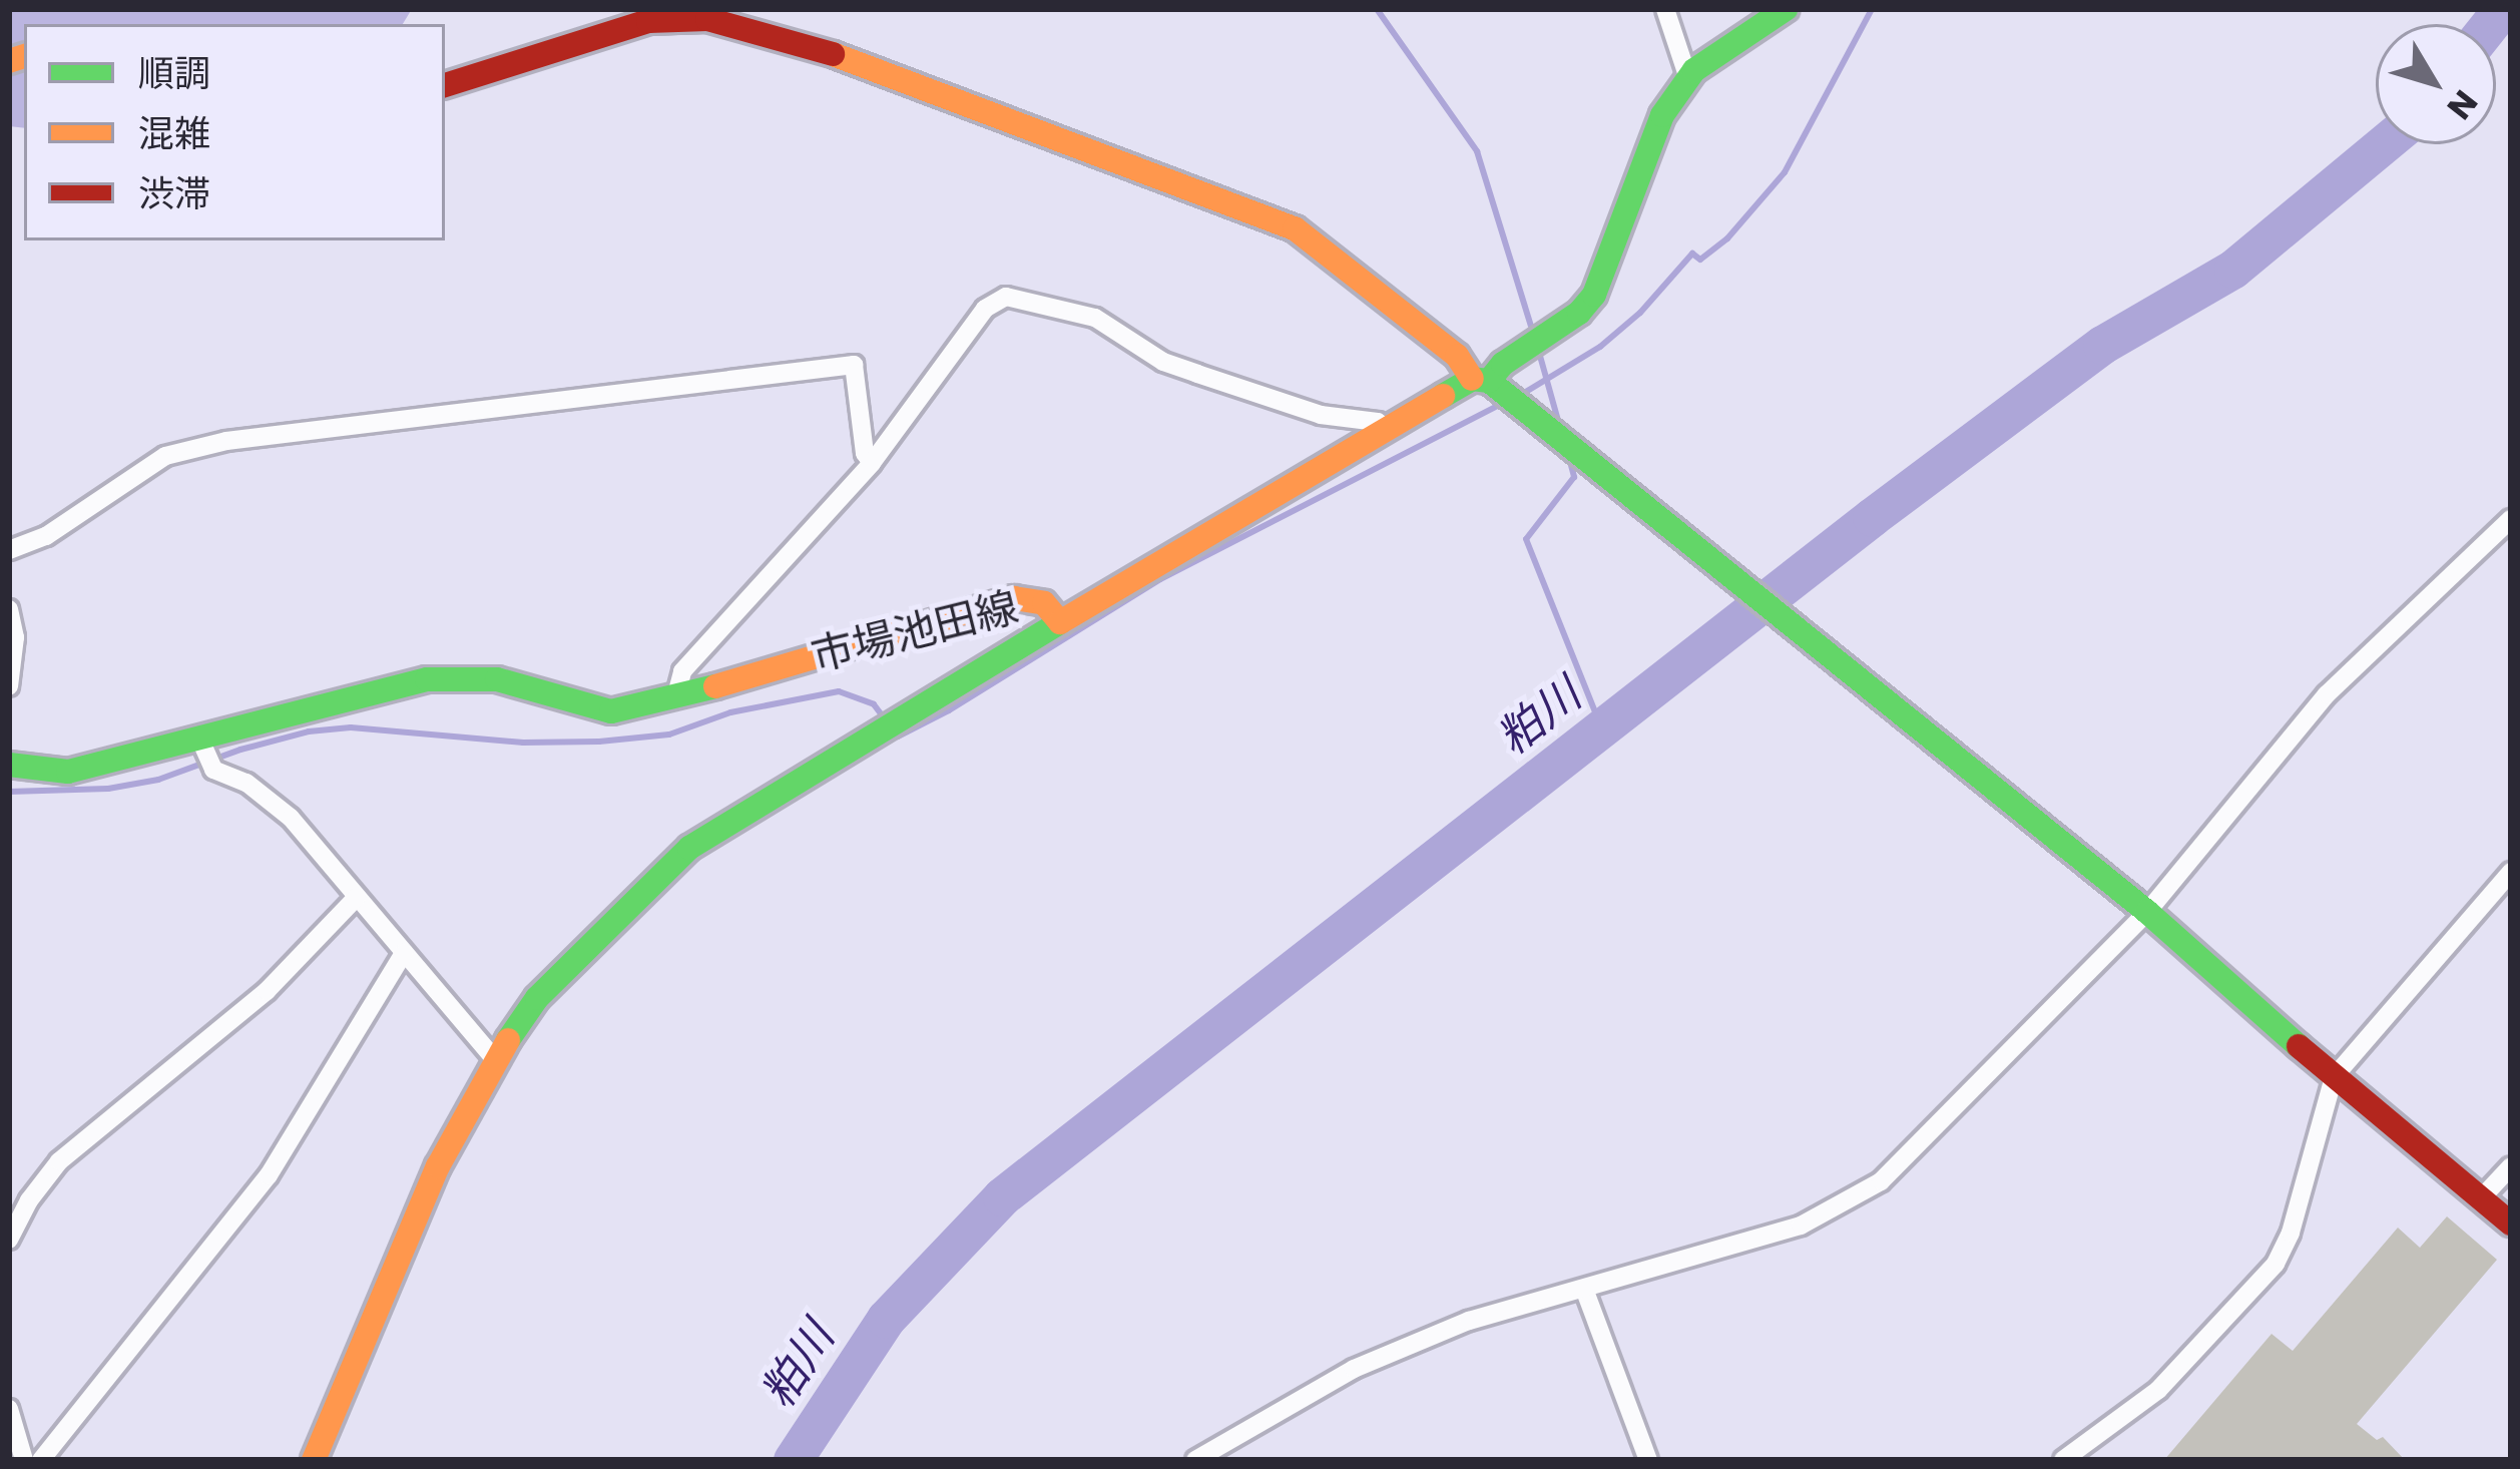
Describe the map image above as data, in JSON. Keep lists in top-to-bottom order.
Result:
{
  "streets": {
    "street": ["市場池田線"]
  },
  "water": ["粕川"],
  "legend": ["順調", "混雑", "渋滞"],
  "north": "bottom right"
}
